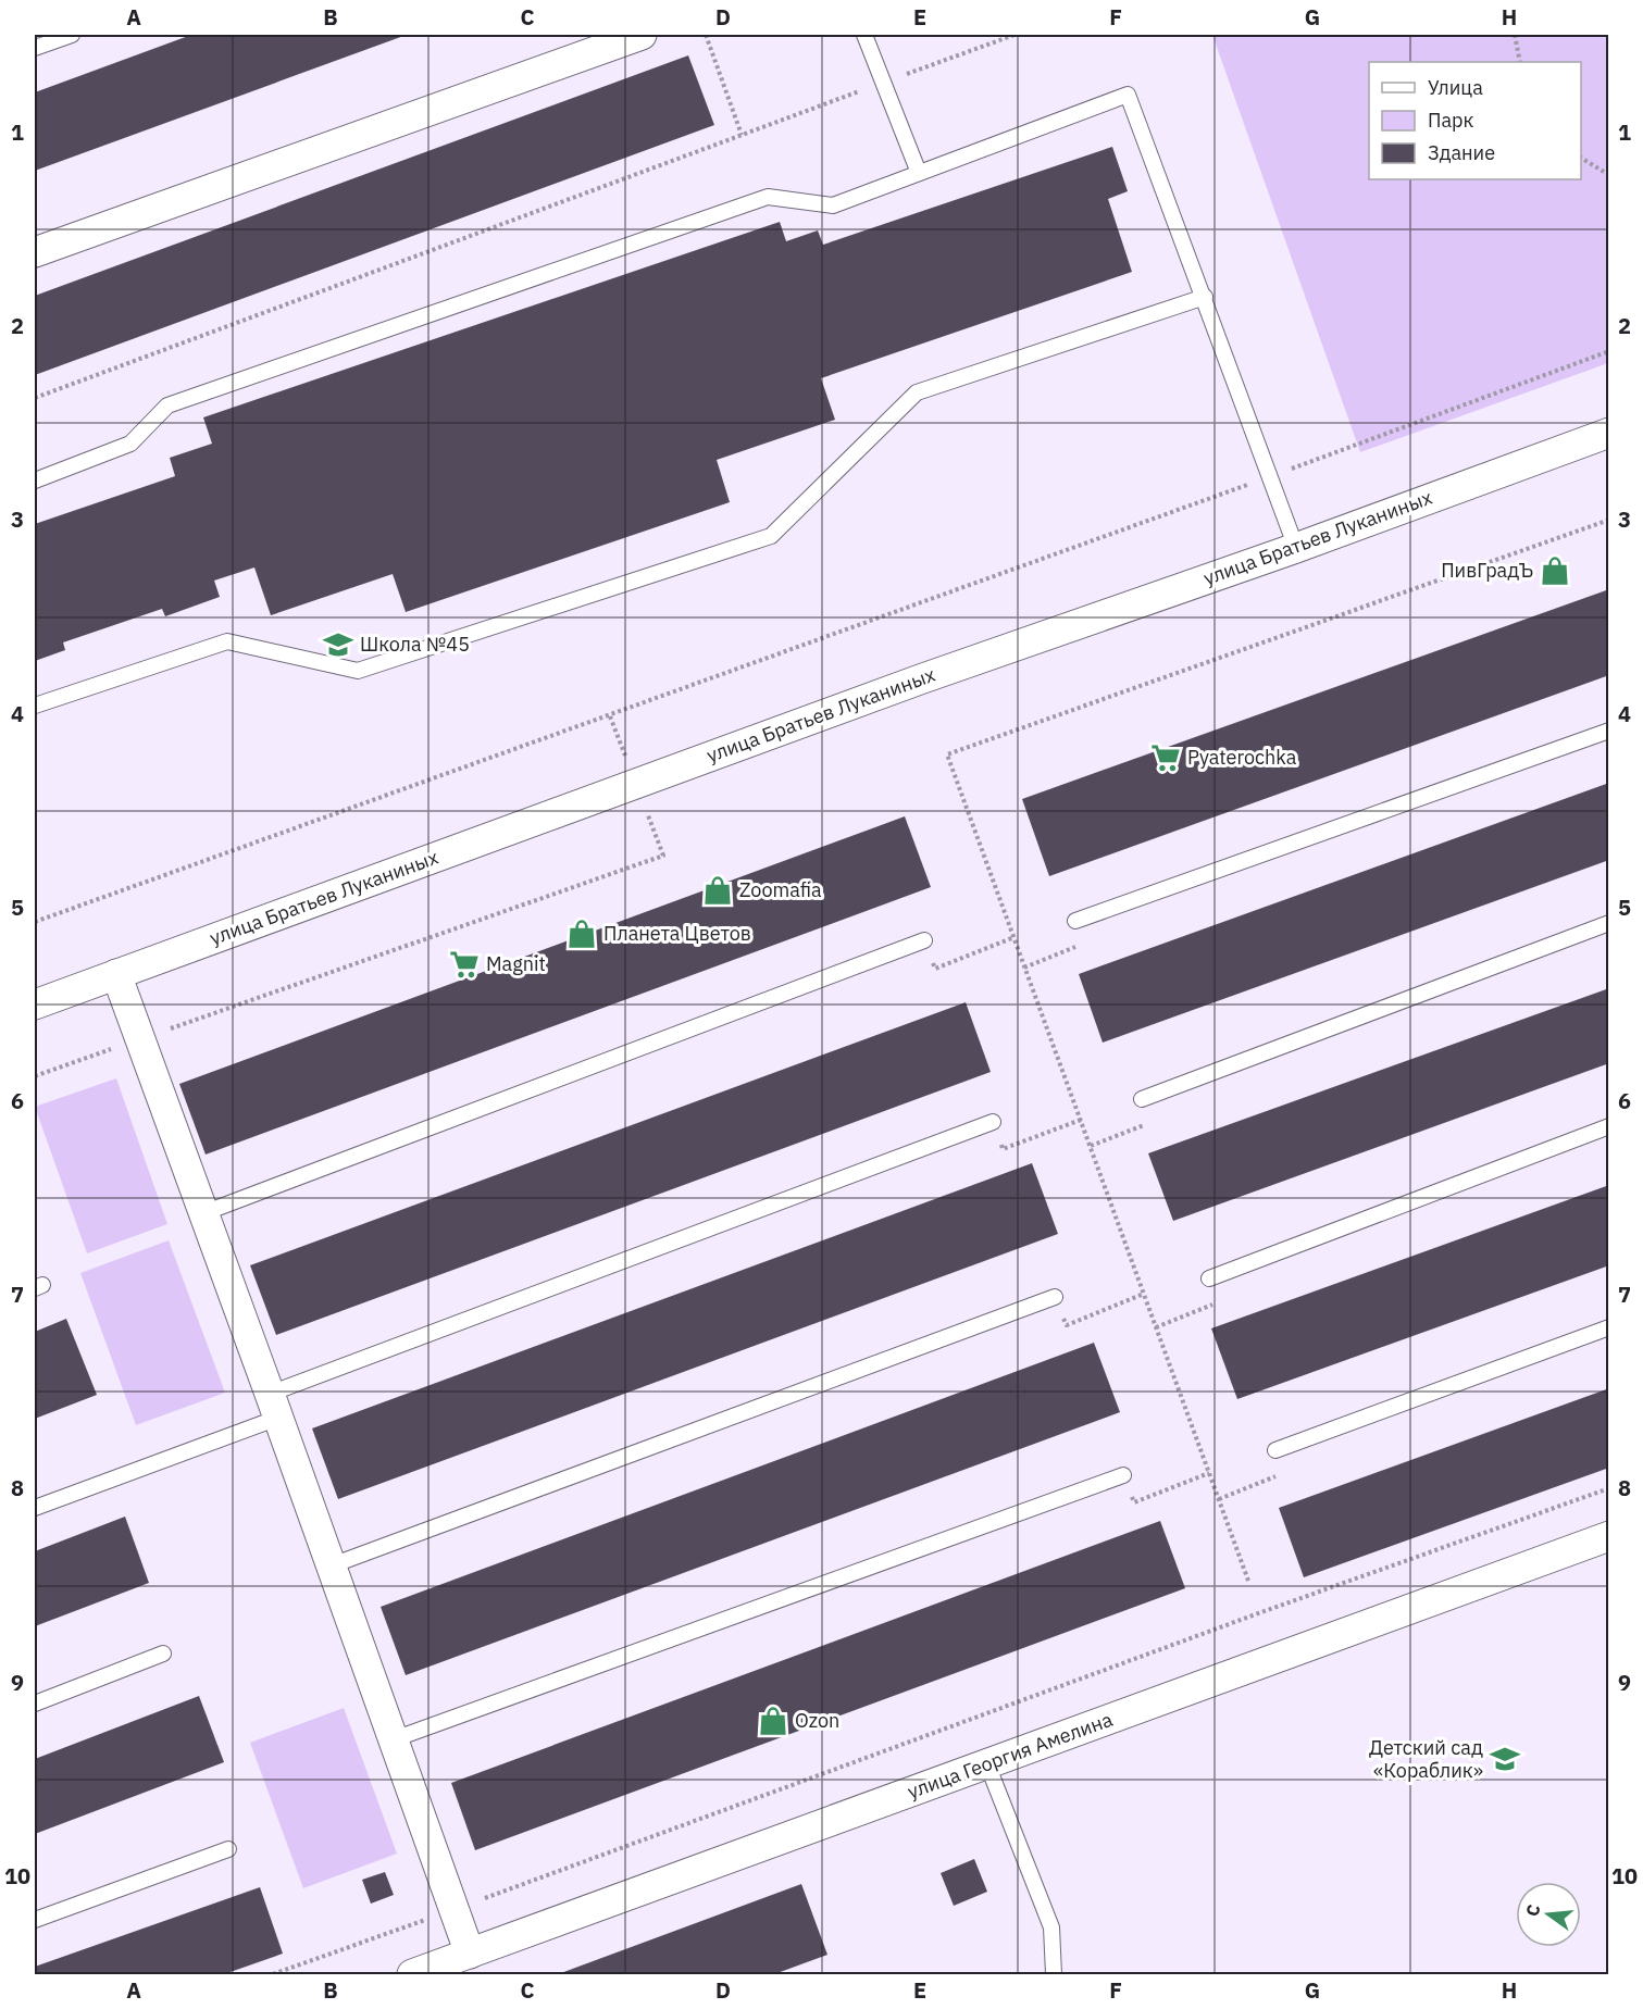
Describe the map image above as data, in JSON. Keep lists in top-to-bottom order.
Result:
{
  "streets": {
    "street": ["улица Братьев Луканиных", "улица Георгия Амелина"]
  },
  "places": {
    "shop": [
      "ПивГрадЪ",
      "Zoomafia",
      "Планета Цветов",
      "Ozon"
    ],
    "school or university": ["Школа №45", "Детский сад «Кораблик»"],
    "supermarket": ["Pyaterochka", "Magnit"]
  },
  "legend": ["Улица", "Парк", "Здание"],
  "north": "left",
  "grid": {
    "columns": [
      "A",
      "B",
      "C",
      "D",
      "E",
      "F",
      "G",
      "H"
    ],
    "rows": [
      "1",
      "2",
      "3",
      "4",
      "5",
      "6",
      "7",
      "8",
      "9",
      "10"
    ]
  }
}
